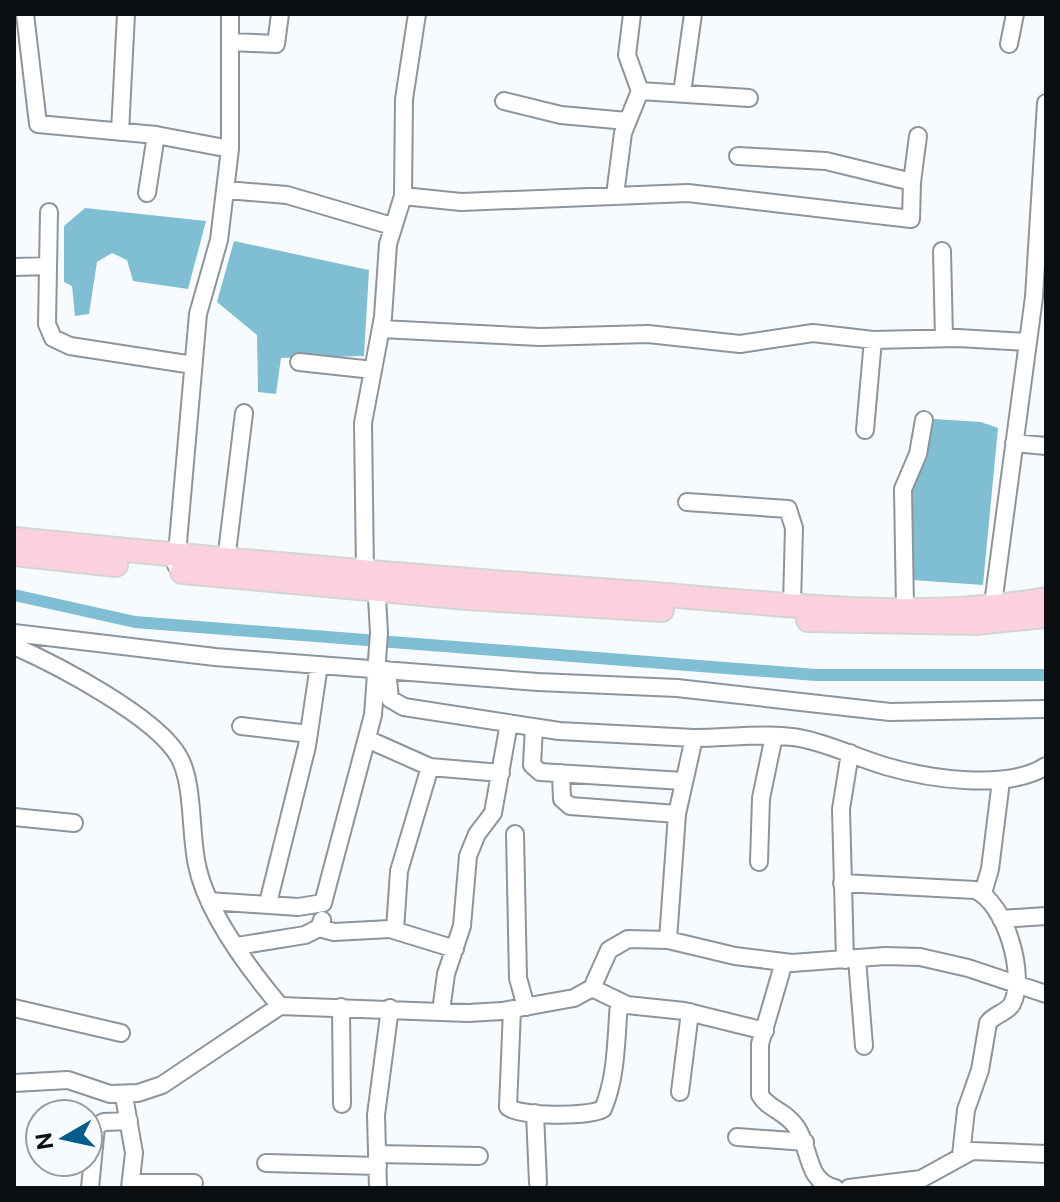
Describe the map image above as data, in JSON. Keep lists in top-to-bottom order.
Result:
{
  "north": "left"
}
